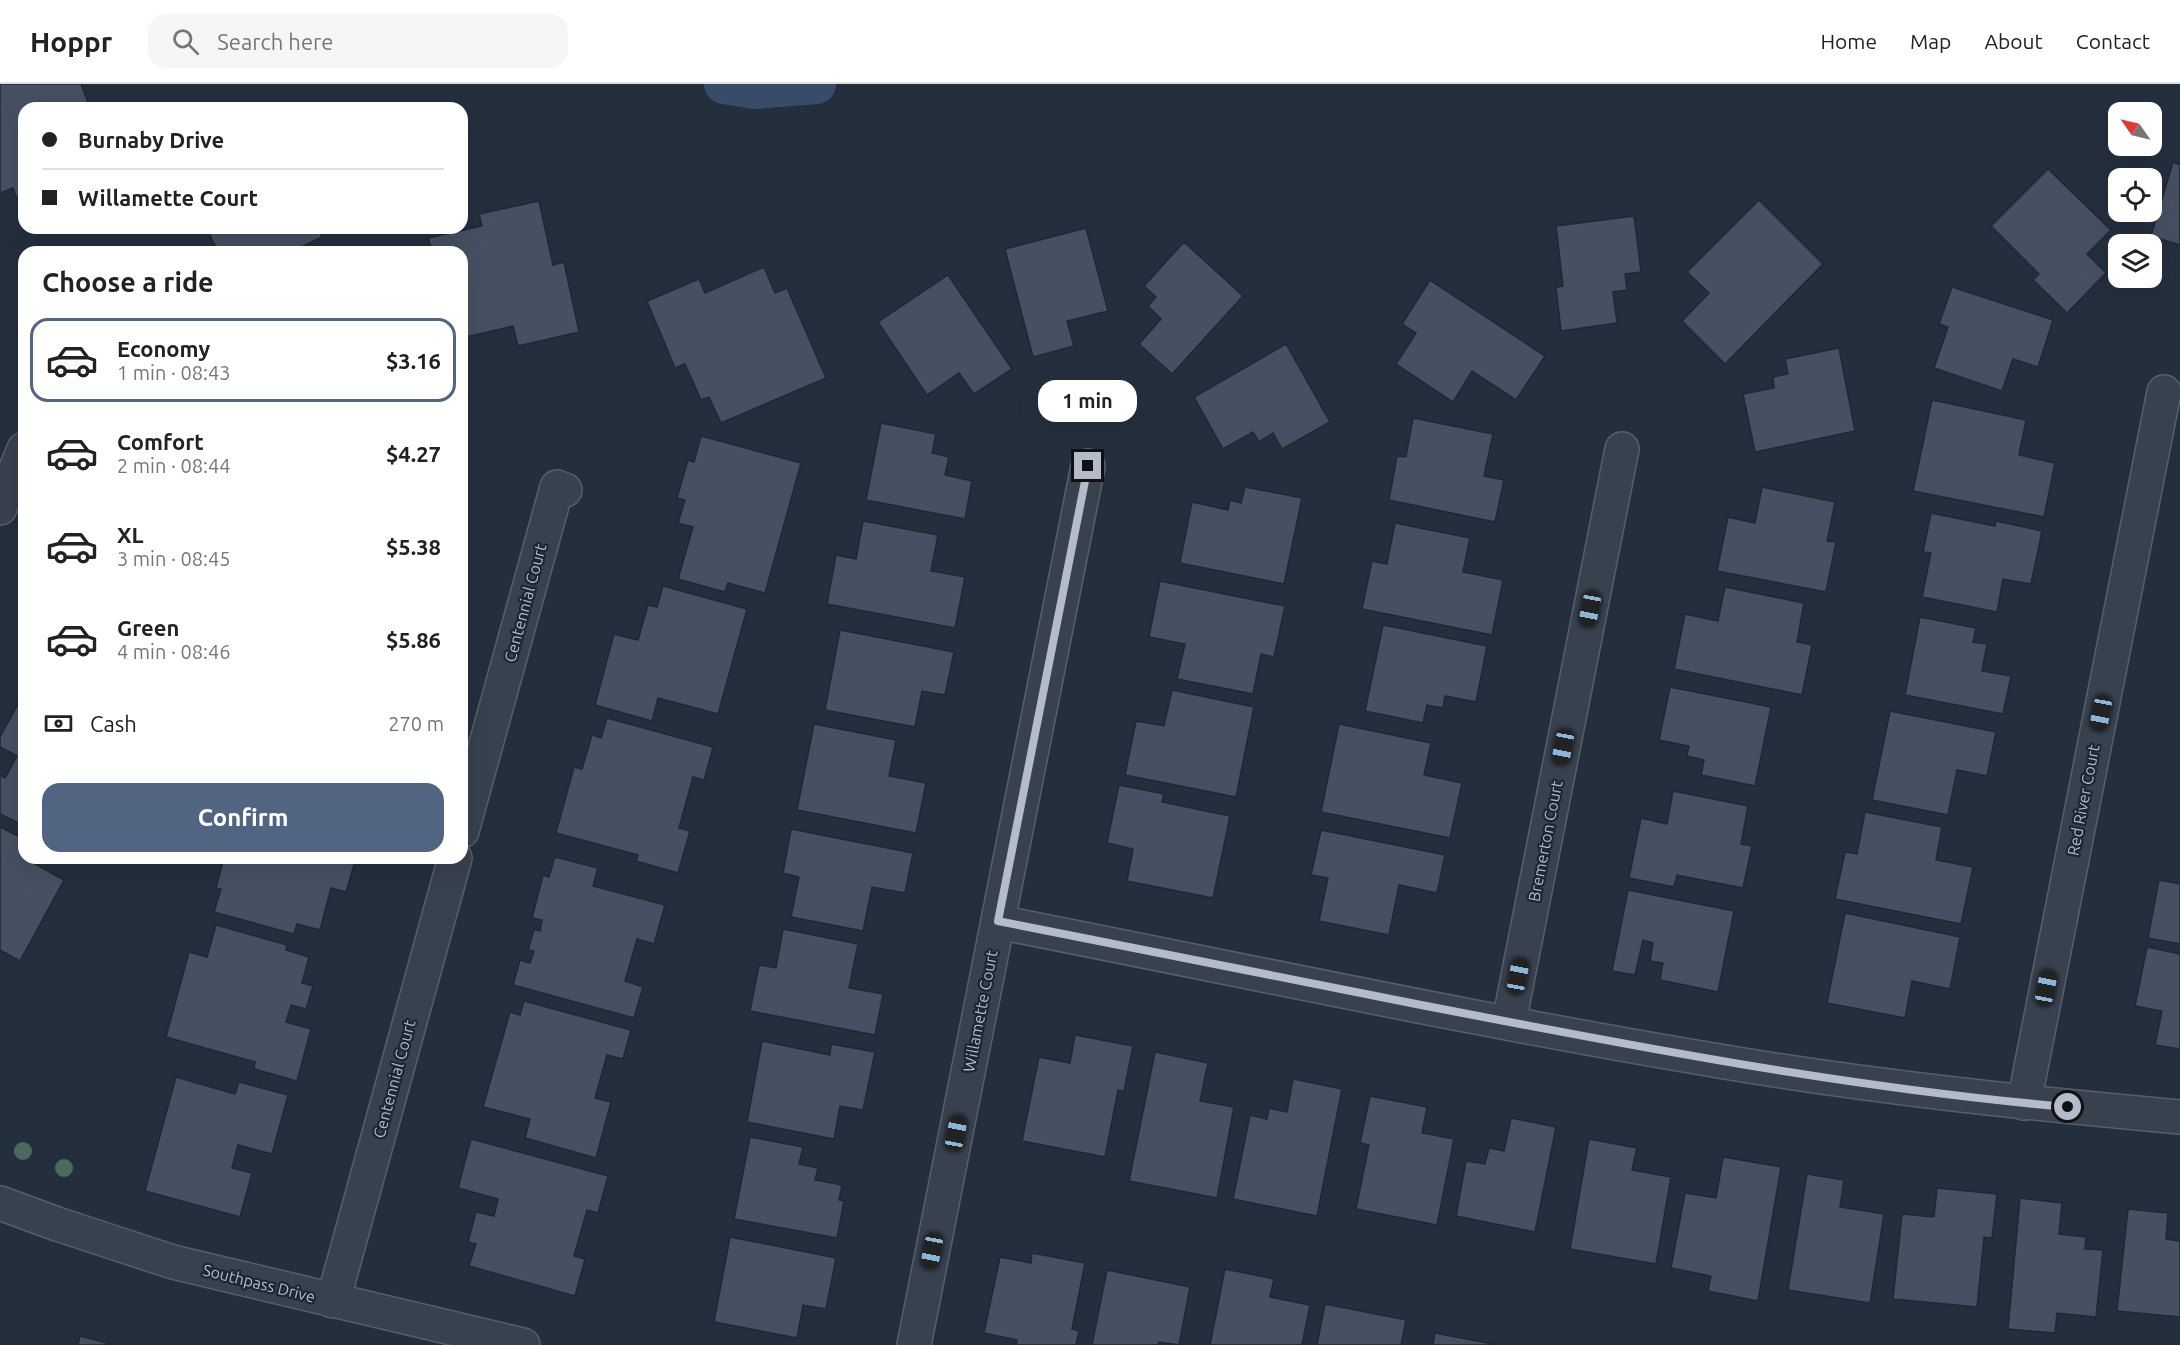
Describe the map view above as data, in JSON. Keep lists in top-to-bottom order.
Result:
{
  "streets": {
    "street": [
      "Centennial Court",
      "Red River Court",
      "Bremerton Court",
      "Willamette Court",
      "Southpass Drive"
    ]
  },
  "crossings": [
    ["Centennial Court", "Southpass Drive"]
  ],
  "north": "top left",
  "page": {
    "header": "Hoppr",
    "search": "Search here",
    "nav": [
      "Home",
      "Map",
      "About",
      "Contact"
    ],
    "banner": ["Burnaby Drive", "Willamette Court"],
    "heading": "Choose a ride",
    "list": [
      {
        "name": "Economy",
        "note": "1 min · 08:43",
        "value": "$3.16"
      },
      {
        "name": "Comfort",
        "note": "2 min · 08:44",
        "value": "$4.27"
      },
      {
        "name": "XL",
        "note": "3 min · 08:45",
        "value": "$5.38"
      },
      {
        "name": "Green",
        "note": "4 min · 08:46",
        "value": "$5.86"
      }
    ],
    "bubble": "1 min",
    "pay": ["Cash", "270 m"],
    "buttons": "Confirm"
  }
}
